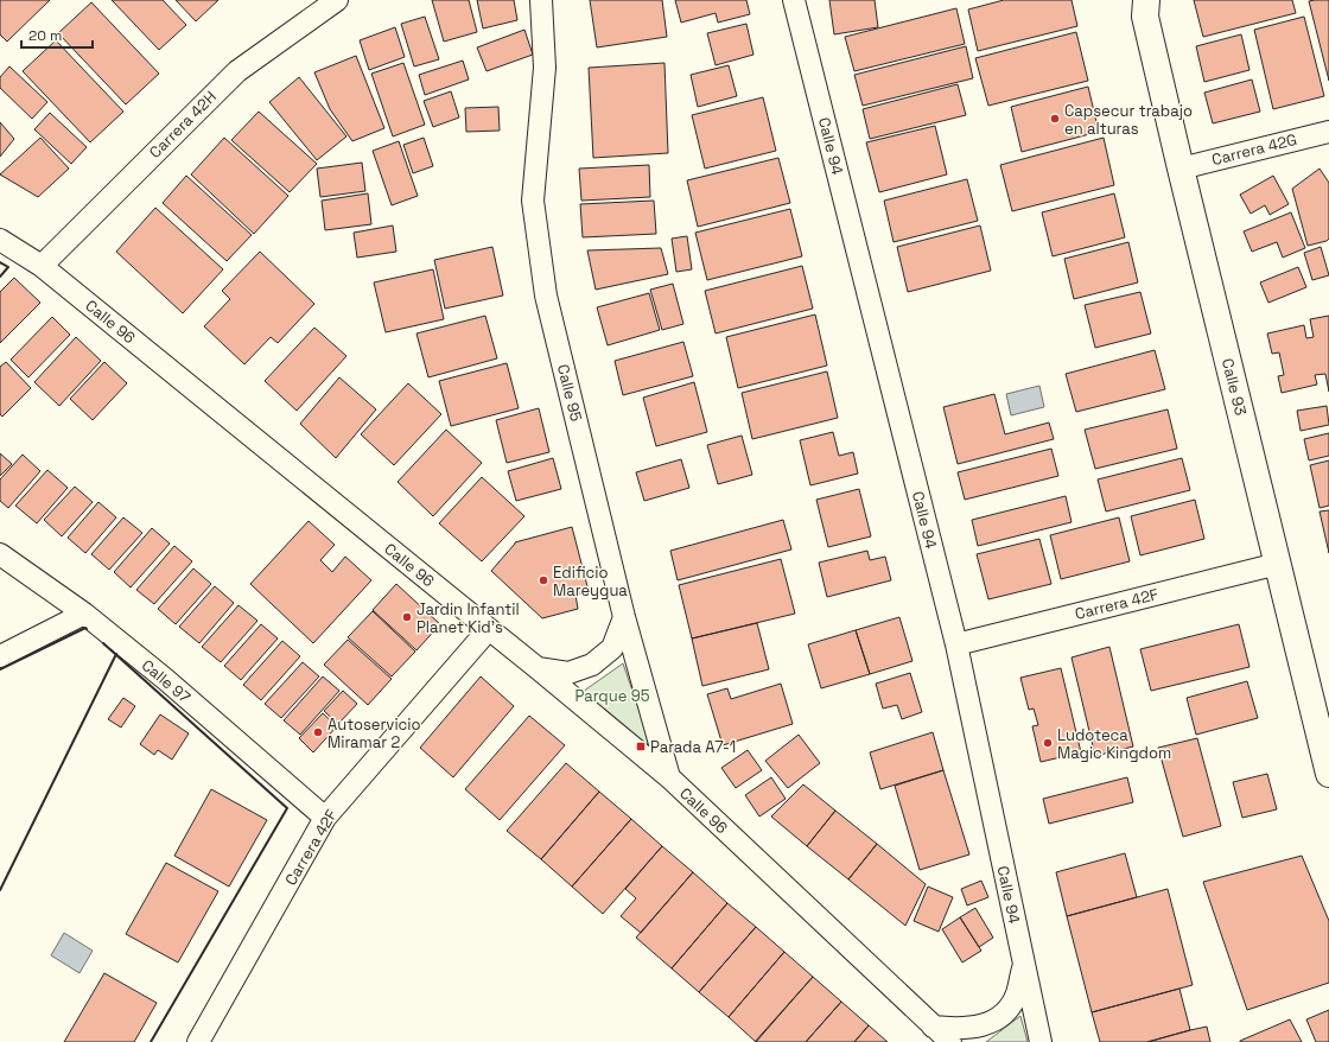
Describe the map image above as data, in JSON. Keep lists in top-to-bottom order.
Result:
{
  "streets": {
    "street": [
      "Carrera 42H",
      "Calle 94",
      "Carrera 42G",
      "Calle 96",
      "Calle 93",
      "Calle 95",
      "Carrera 42F",
      "Calle 97"
    ]
  },
  "crossings": [
    ["Carrera 42H", "Calle 96"],
    ["Calle 94", "Carrera 42F"],
    ["Carrera 42G", "Calle 93"],
    ["Calle 96", "Calle 95"],
    ["Calle 96", "Carrera 42F"],
    ["Calle 93", "Carrera 42F"],
    ["Carrera 42F", "Calle 97"]
  ],
  "parks": ["Parque 95"],
  "places": {
    "other": [
      "Capsecur trabajo en alturas",
      "Edificio Mareygua",
      "Jardin Infantil Planet Kid's",
      "Autoservicio Miramar 2",
      "Ludoteca Magic Kingdom"
    ],
    "transit": ["Parada A7-1"]
  },
  "scale_bar": "20 m"
}
